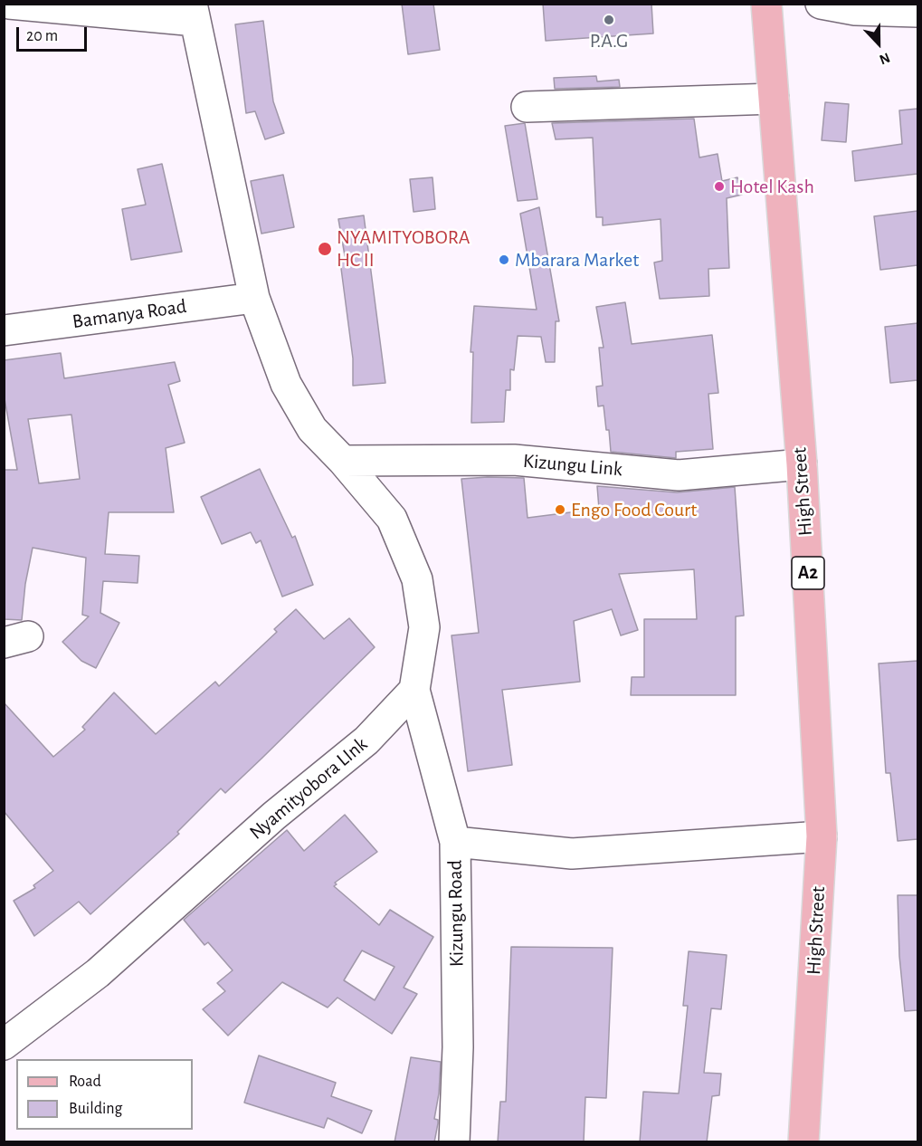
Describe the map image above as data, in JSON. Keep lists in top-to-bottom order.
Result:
{
  "streets": {
    "main road": ["High Street", "A2"],
    "street": [
      "Bamanya Road",
      "Kizungu Link",
      "Nyamityobora LInk",
      "Kizungu Road"
    ]
  },
  "crossings": [
    ["Kizungu Link", "High Street"],
    ["Nyamityobora LInk", "Kizungu Road"]
  ],
  "places": [
    "P.A.G",
    "Hotel Kash",
    "NYAMITYOBORA HC II",
    "Mbarara Market",
    "Engo Food Court"
  ],
  "legend": ["Road", "Building"],
  "scale_bar": "20 m",
  "north": "bottom"
}
